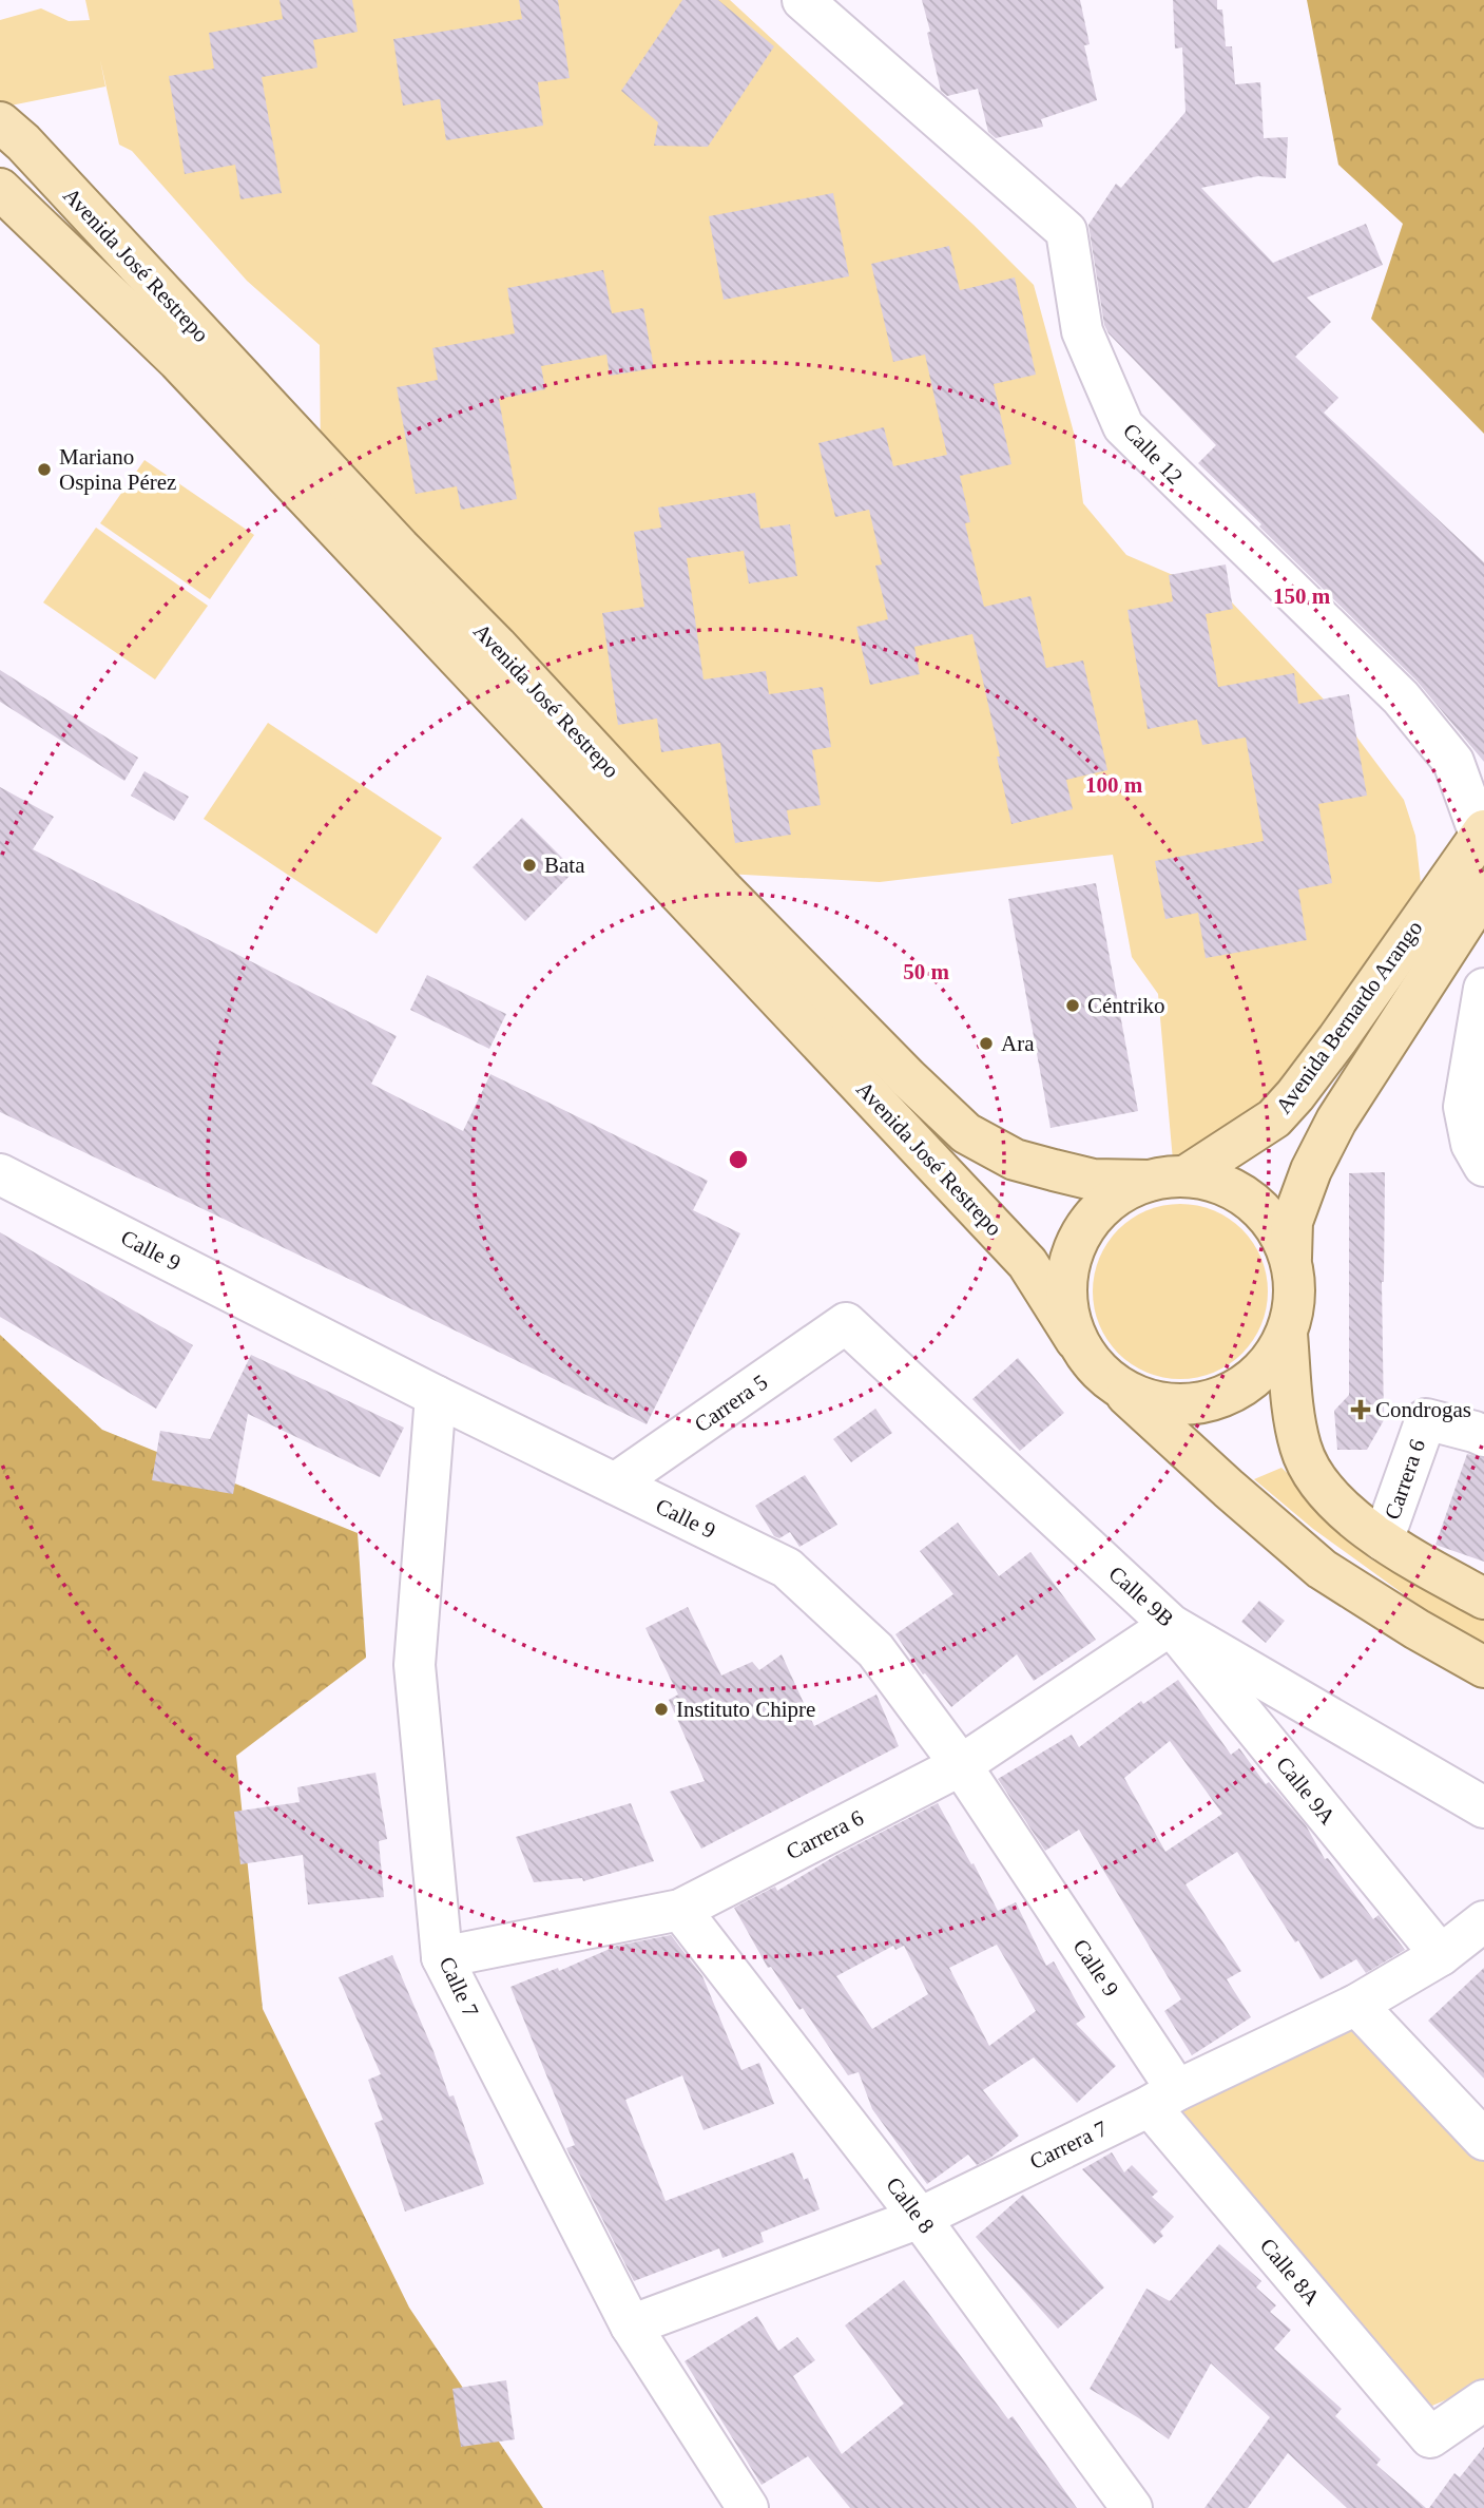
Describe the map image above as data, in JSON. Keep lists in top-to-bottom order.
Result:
{
  "streets": {
    "main road": ["Avenida José Restrepo", "Avenida Bernardo Arango"],
    "street": [
      "Calle 12",
      "Calle 9",
      "Carrera 5",
      "Carrera 6",
      "Calle 9B",
      "Calle 9A",
      "Calle 7",
      "Carrera 7",
      "Calle 8",
      "Calle 8A"
    ]
  },
  "crossings": [
    ["Avenida José Restrepo", "Avenida Bernardo Arango"],
    ["Calle 12", "Avenida Bernardo Arango"],
    ["Calle 9", "Carrera 5"],
    ["Calle 9", "Carrera 6"],
    ["Calle 9", "Calle 7"],
    ["Calle 9", "Carrera 7"],
    ["Calle 9", "Calle 8A"],
    ["Carrera 5", "Calle 9B"],
    ["Carrera 6", "Calle 9B"],
    ["Carrera 6", "Calle 9A"],
    ["Carrera 6", "Calle 7"],
    ["Carrera 6", "Calle 8"],
    ["Calle 9B", "Calle 9A"],
    ["Calle 9A", "Carrera 7"],
    ["Calle 7", "Carrera 7"],
    ["Carrera 7", "Calle 8"],
    ["Carrera 7", "Calle 8A"]
  ],
  "places": {
    "other": [
      "Mariano Ospina Pérez",
      "Bata",
      "Céntriko",
      "Ara",
      "Instituto Chipre"
    ],
    "health": ["Condrogas"]
  },
  "rings": ["150 m", "100 m", "50 m"]
}
